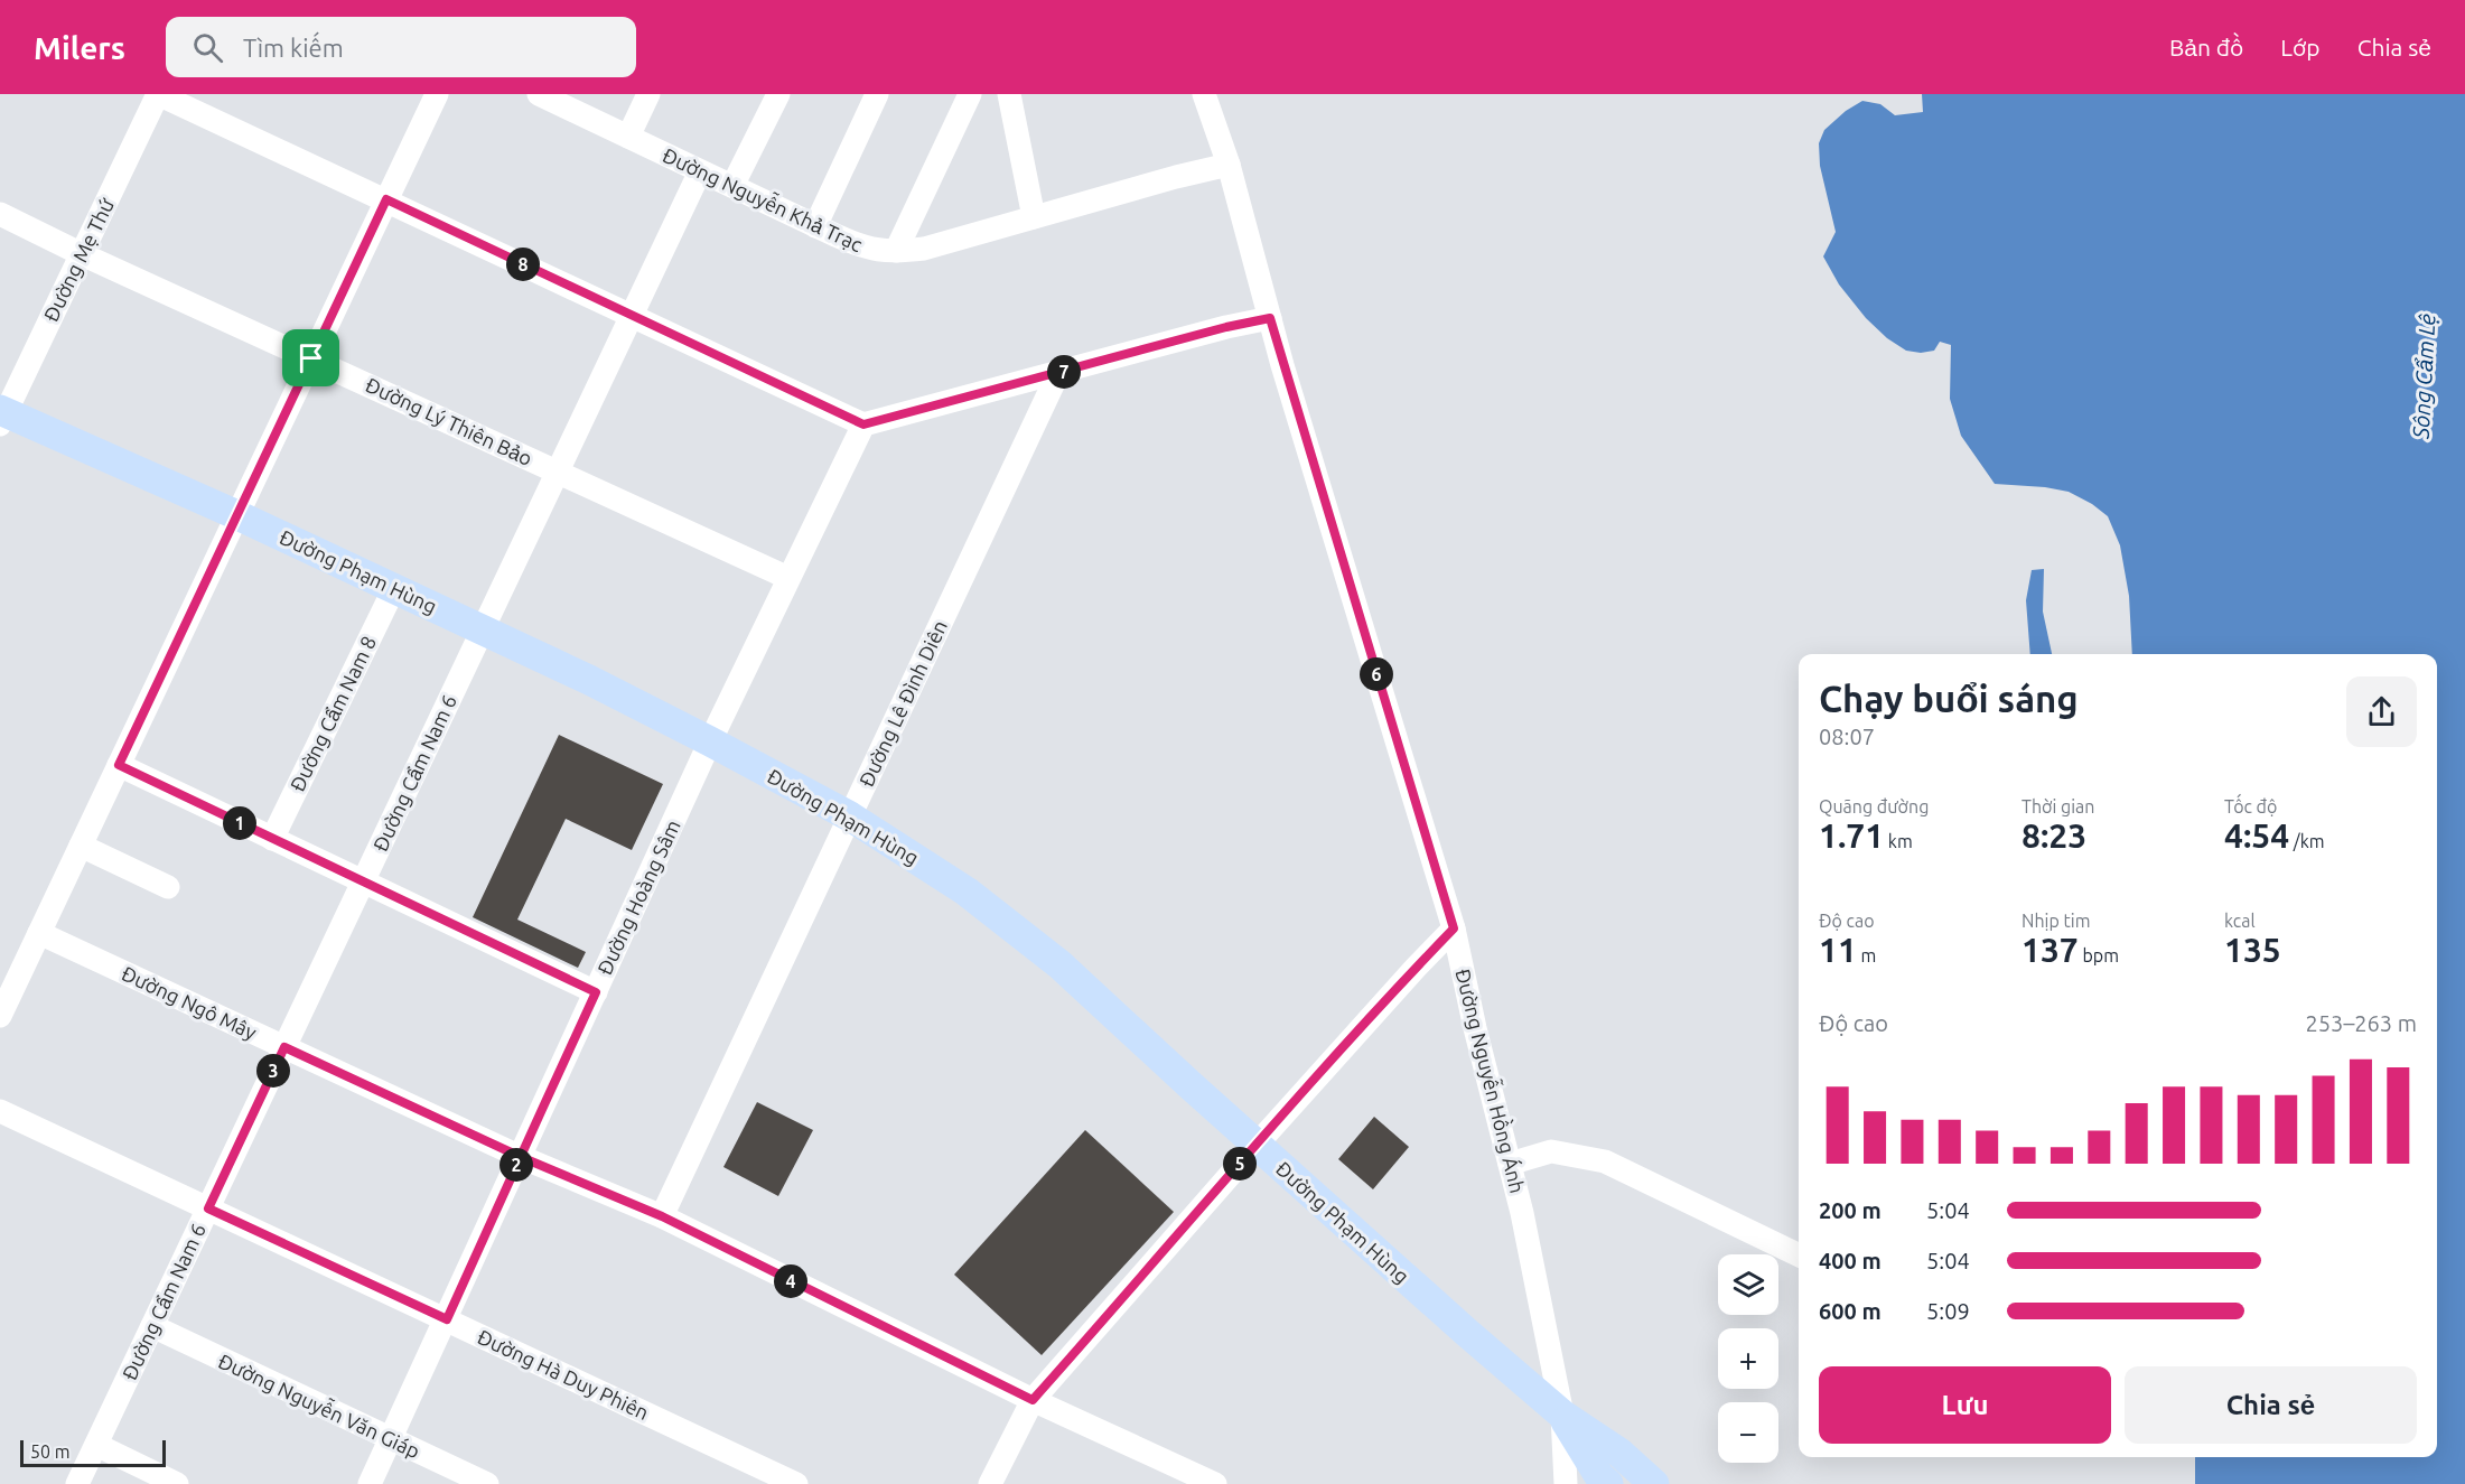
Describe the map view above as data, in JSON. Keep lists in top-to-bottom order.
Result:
{
  "streets": {
    "main road": ["Đường Phạm Hùng"],
    "street": [
      "Đường Nguyễn Khả Trạc",
      "Đường Mẹ Thứ",
      "Đường Lý Thiên Bảo",
      "Đường Lê Đình Diên",
      "Đường Cẩm Nam 8",
      "Đường Cẩm Nam 6",
      "Đường Hoàng Sâm",
      "Đường Ngô Mây",
      "Đường Nguyễn Hồng Ánh",
      "Đường Hà Duy Phiên",
      "Đường Nguyễn Văn Giáp"
    ]
  },
  "crossings": [
    ["Đường Nguyễn Khả Trạc", "Đường Cẩm Nam 6"],
    ["Đường Nguyễn Khả Trạc", "Đường Nguyễn Hồng Ánh"],
    ["Đường Mẹ Thứ", "Đường Lý Thiên Bảo"],
    ["Đường Mẹ Thứ", "Đường Phạm Hùng"],
    ["Đường Lý Thiên Bảo", "Đường Cẩm Nam 6"],
    ["Đường Lý Thiên Bảo", "Đường Hoàng Sâm"],
    ["Đường Phạm Hùng", "Đường Lê Đình Diên"],
    ["Đường Phạm Hùng", "Đường Cẩm Nam 8"],
    ["Đường Phạm Hùng", "Đường Cẩm Nam 6"],
    ["Đường Phạm Hùng", "Đường Hoàng Sâm"],
    ["Đường Phạm Hùng", "Đường Nguyễn Hồng Ánh"],
    ["Đường Lê Đình Diên", "Đường Ngô Mây"],
    ["Đường Cẩm Nam 6", "Đường Ngô Mây"],
    ["Đường Cẩm Nam 6", "Đường Hà Duy Phiên"],
    ["Đường Cẩm Nam 6", "Đường Nguyễn Văn Giáp"],
    ["Đường Hoàng Sâm", "Đường Ngô Mây"],
    ["Đường Hoàng Sâm", "Đường Hà Duy Phiên"],
    ["Đường Hoàng Sâm", "Đường Nguyễn Văn Giáp"]
  ],
  "water": ["Sông Cẩm Lệ"],
  "scale_bar": "50 m",
  "page": {
    "header": "Milers",
    "search": "Tìm kiếm",
    "nav": ["Bản đồ", "Lớp", "Chia sẻ"],
    "pins": [
      "8",
      "7",
      "6",
      "1",
      "3",
      "5",
      "2",
      "4"
    ],
    "heading": ["Chạy buổi sáng", "08:07"],
    "stats": [
      ["Quãng đường", "1.71 km"],
      ["Thời gian", "8:23"],
      ["Tốc độ", "4:54 /km"],
      ["Độ cao", "11 m"],
      ["Nhịp tim", "137 bpm"],
      ["kcal", "135"]
    ],
    "chart": ["Độ cao", "253–263 m"],
    "list": [
      {
        "name": "200 m",
        "note": "5:04"
      },
      {
        "name": "400 m",
        "note": "5:04"
      },
      {
        "name": "600 m",
        "note": "5:09"
      }
    ],
    "map_buttons": ["+", "−"],
    "buttons": ["Lưu", "Chia sẻ"],
    "scale": "50 m"
  }
}
